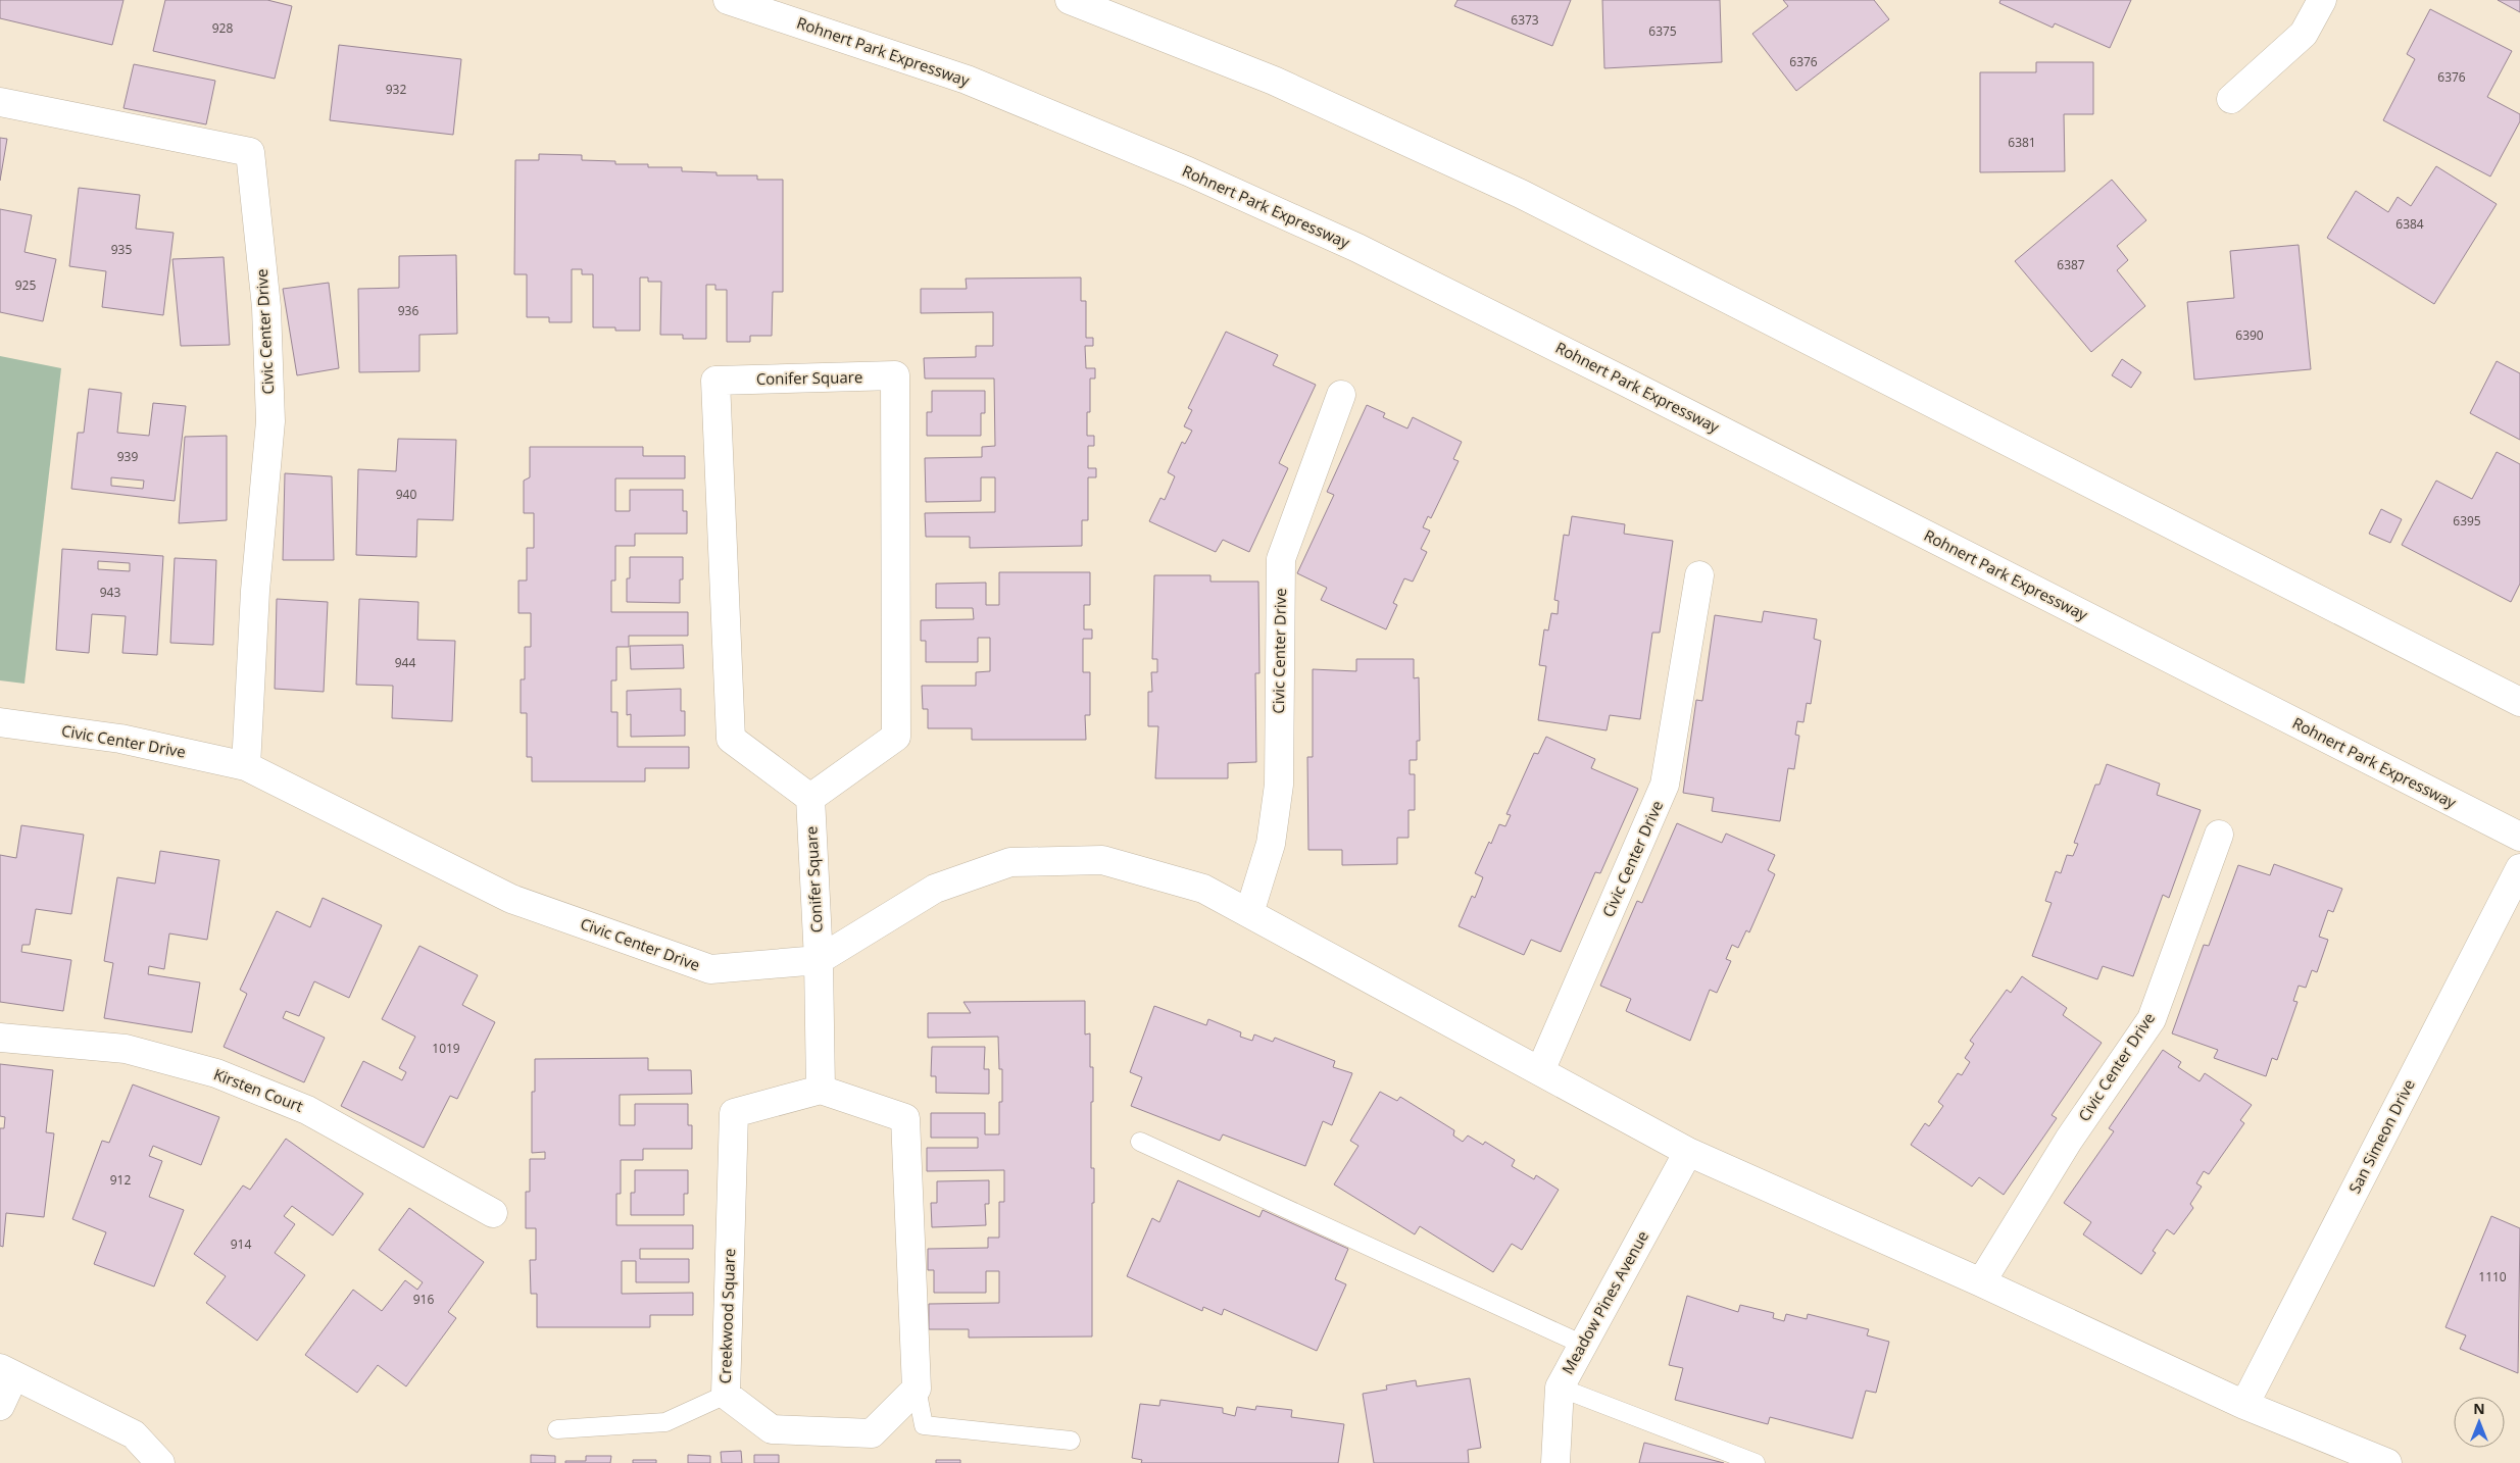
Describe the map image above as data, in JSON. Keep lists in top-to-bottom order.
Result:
{
  "streets": {
    "street": [
      "Rohnert Park Expressway",
      "Civic Center Drive",
      "Conifer Square",
      "Kirsten Court",
      "San Simeon Drive",
      "Meadow Pines Avenue",
      "Creekwood Square"
    ]
  },
  "crossings": [
    ["Civic Center Drive", "Conifer Square"],
    ["Civic Center Drive", "San Simeon Drive"],
    ["Civic Center Drive", "Meadow Pines Avenue"]
  ],
  "house_numbers": [
    "6373",
    "928",
    "6375",
    "6376",
    "6376",
    "932",
    "6381",
    "6384",
    "935",
    "6387",
    "925",
    "936",
    "6390",
    "939",
    "940",
    "6395",
    "943",
    "944",
    "1019",
    "912",
    "914",
    "1110",
    "916"
  ],
  "north": "top"
}
